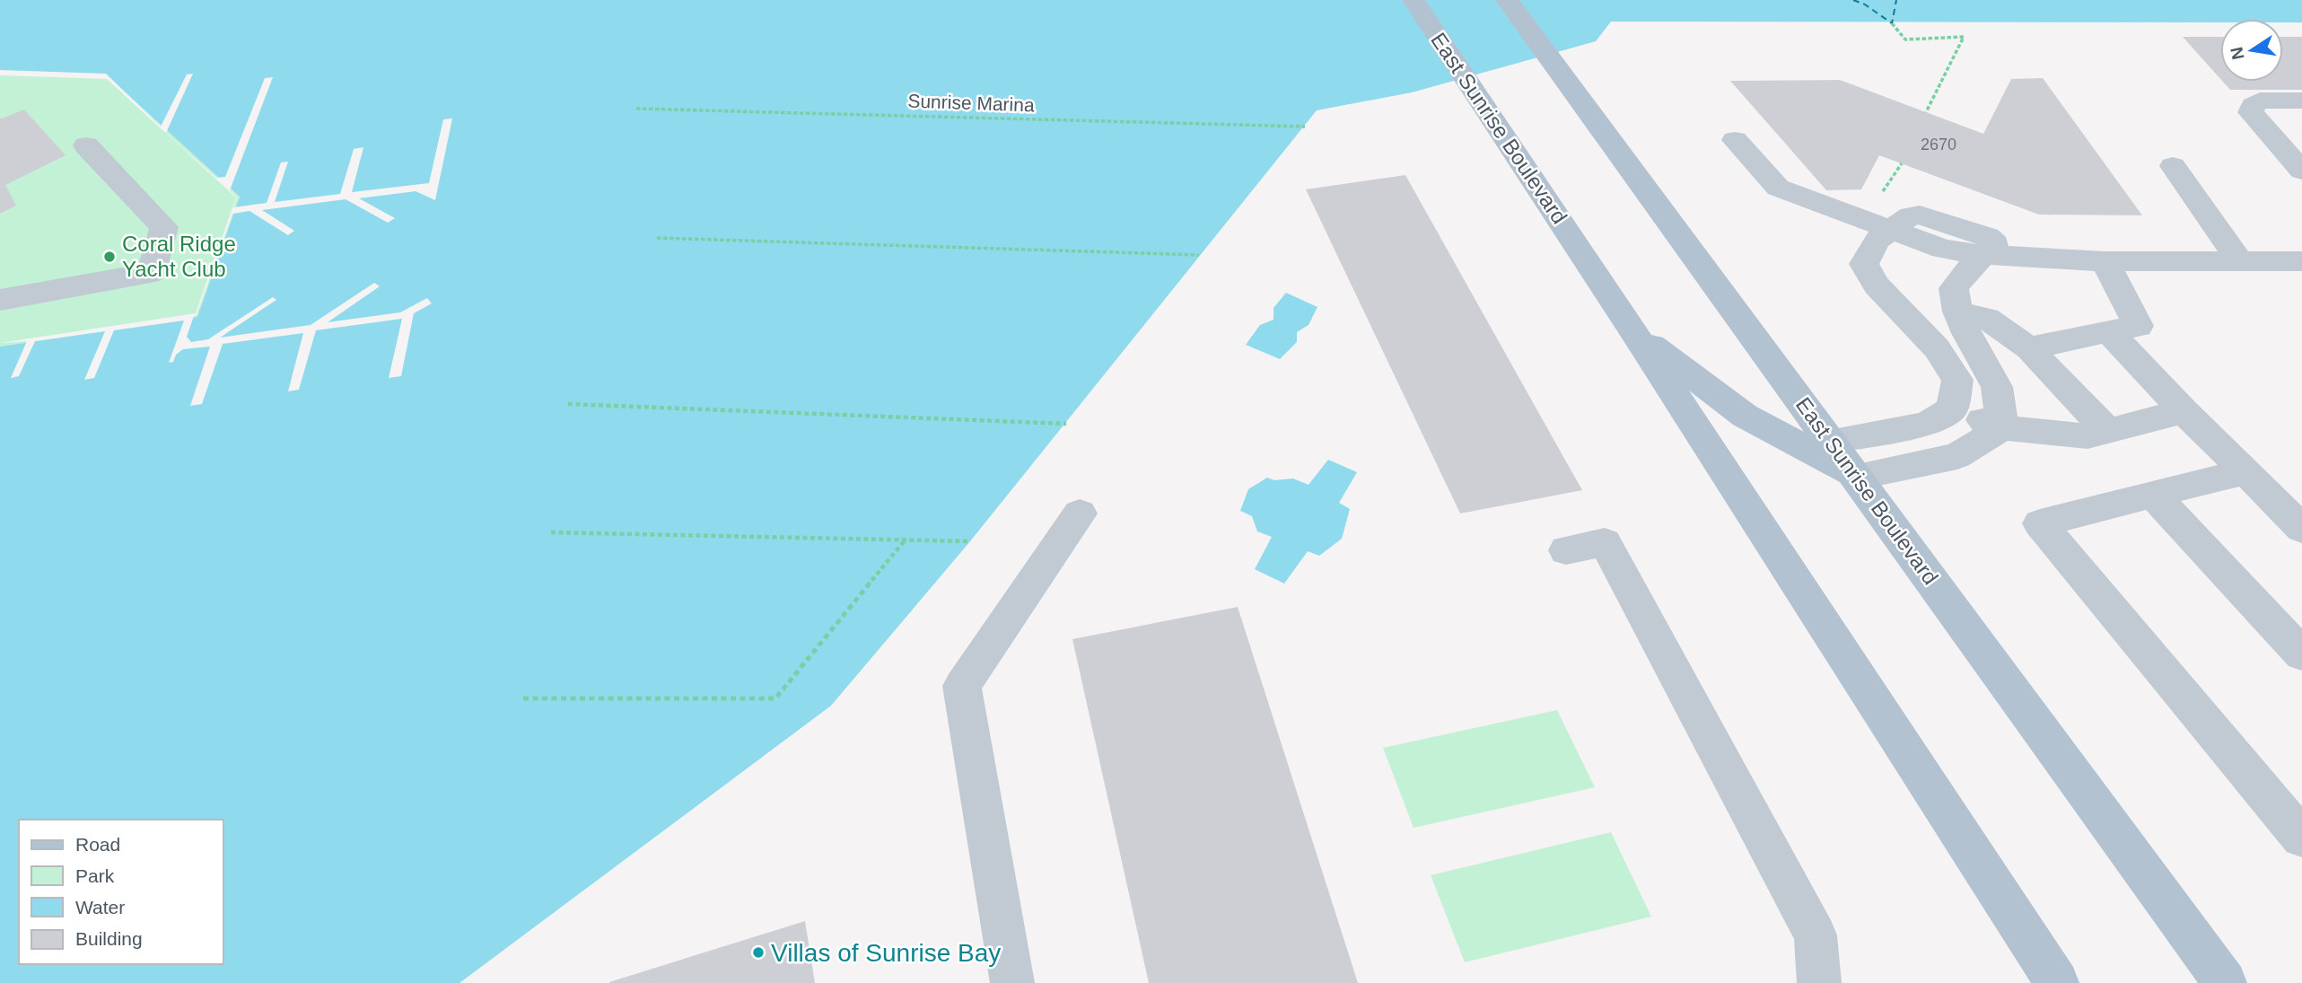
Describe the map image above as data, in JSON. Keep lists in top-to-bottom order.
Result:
{
  "streets": {
    "main road": ["East Sunrise Boulevard"],
    "path": ["Sunrise Marina"]
  },
  "places": ["Coral Ridge Yacht Club", "Villas of Sunrise Bay"],
  "house_numbers": ["2670"],
  "legend": [
    "Road",
    "Park",
    "Water",
    "Building"
  ],
  "north": "left"
}
